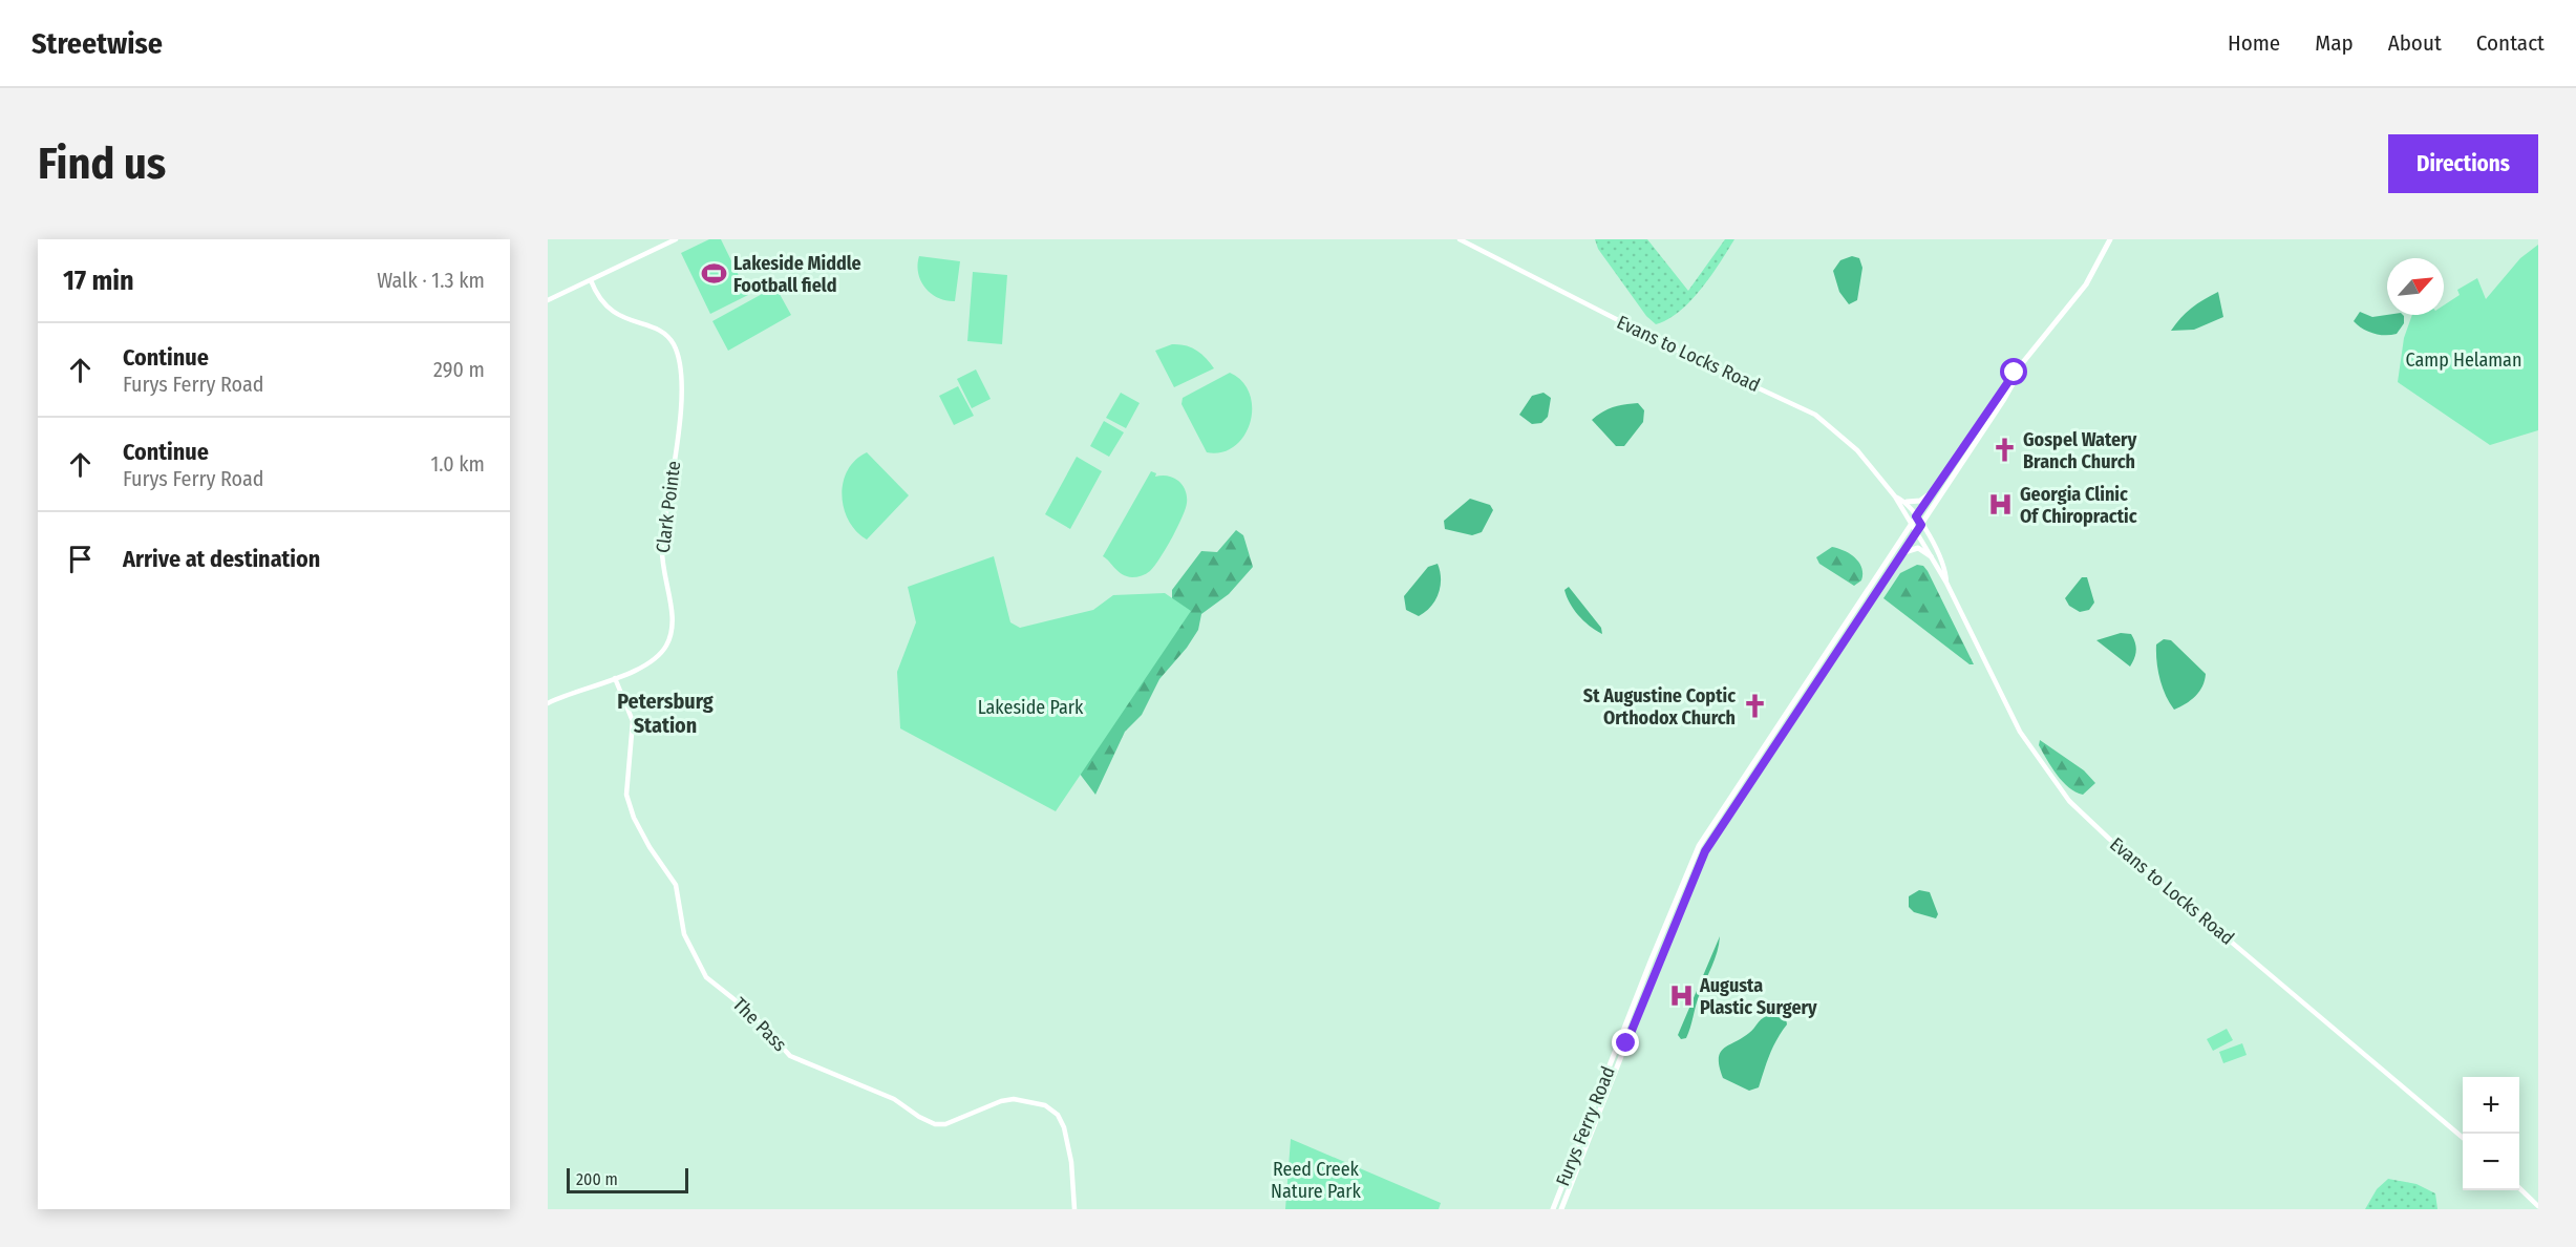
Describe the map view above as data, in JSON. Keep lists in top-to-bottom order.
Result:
{
  "streets": {
    "main road": ["Furys Ferry Road"],
    "street": ["Evans to Locks Road", "Clark Pointe", "The Pass"]
  },
  "crossings": [
    ["Evans to Locks Road", "Furys Ferry Road"],
    ["Clark Pointe", "The Pass"]
  ],
  "districts": ["Petersburg Station"],
  "parks": ["Camp Helaman", "Lakeside Park", "Reed Creek Nature Park"],
  "places": {
    "sports": ["Lakeside Middle Football field"],
    "church": ["Gospel Watery Branch Church", "St Augustine Coptic Orthodox Church"],
    "hospital": ["Georgia Clinic Of Chiropractic", "Augusta Plastic Surgery"]
  },
  "scale_bar": "200 m",
  "north": "top right",
  "page": {
    "header": "Streetwise",
    "nav": [
      "Home",
      "Map",
      "About",
      "Contact"
    ],
    "buttons": "Directions",
    "title": "Find us",
    "heading": ["17 min", "Walk · 1.3 km"],
    "list": [
      ["Continue", "Furys Ferry Road", "290 m"],
      ["Continue", "Furys Ferry Road", "1.0 km"],
      "Arrive at destination"
    ],
    "map_buttons": ["+", "−"],
    "scale": "200 m"
  }
}
